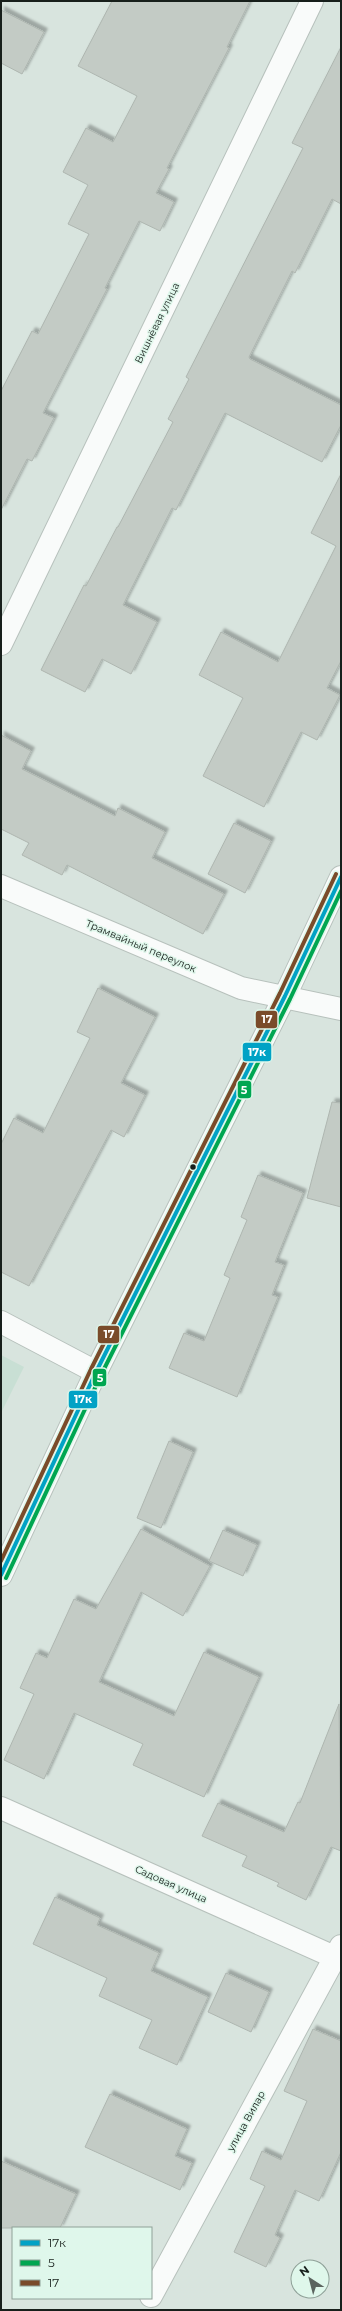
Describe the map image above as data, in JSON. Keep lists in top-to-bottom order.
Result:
{
  "streets": {
    "street": [
      "Вишнёвая улица",
      "Трамвайный переулок",
      "Садовая улица",
      "улица Вилар"
    ]
  },
  "crossings": [
    ["Садовая улица", "улица Вилар"]
  ],
  "lines": ["transit line 17", "transit line 17к", "transit line 5"],
  "legend": ["17к", "5", "17"],
  "north": "top left"
}
